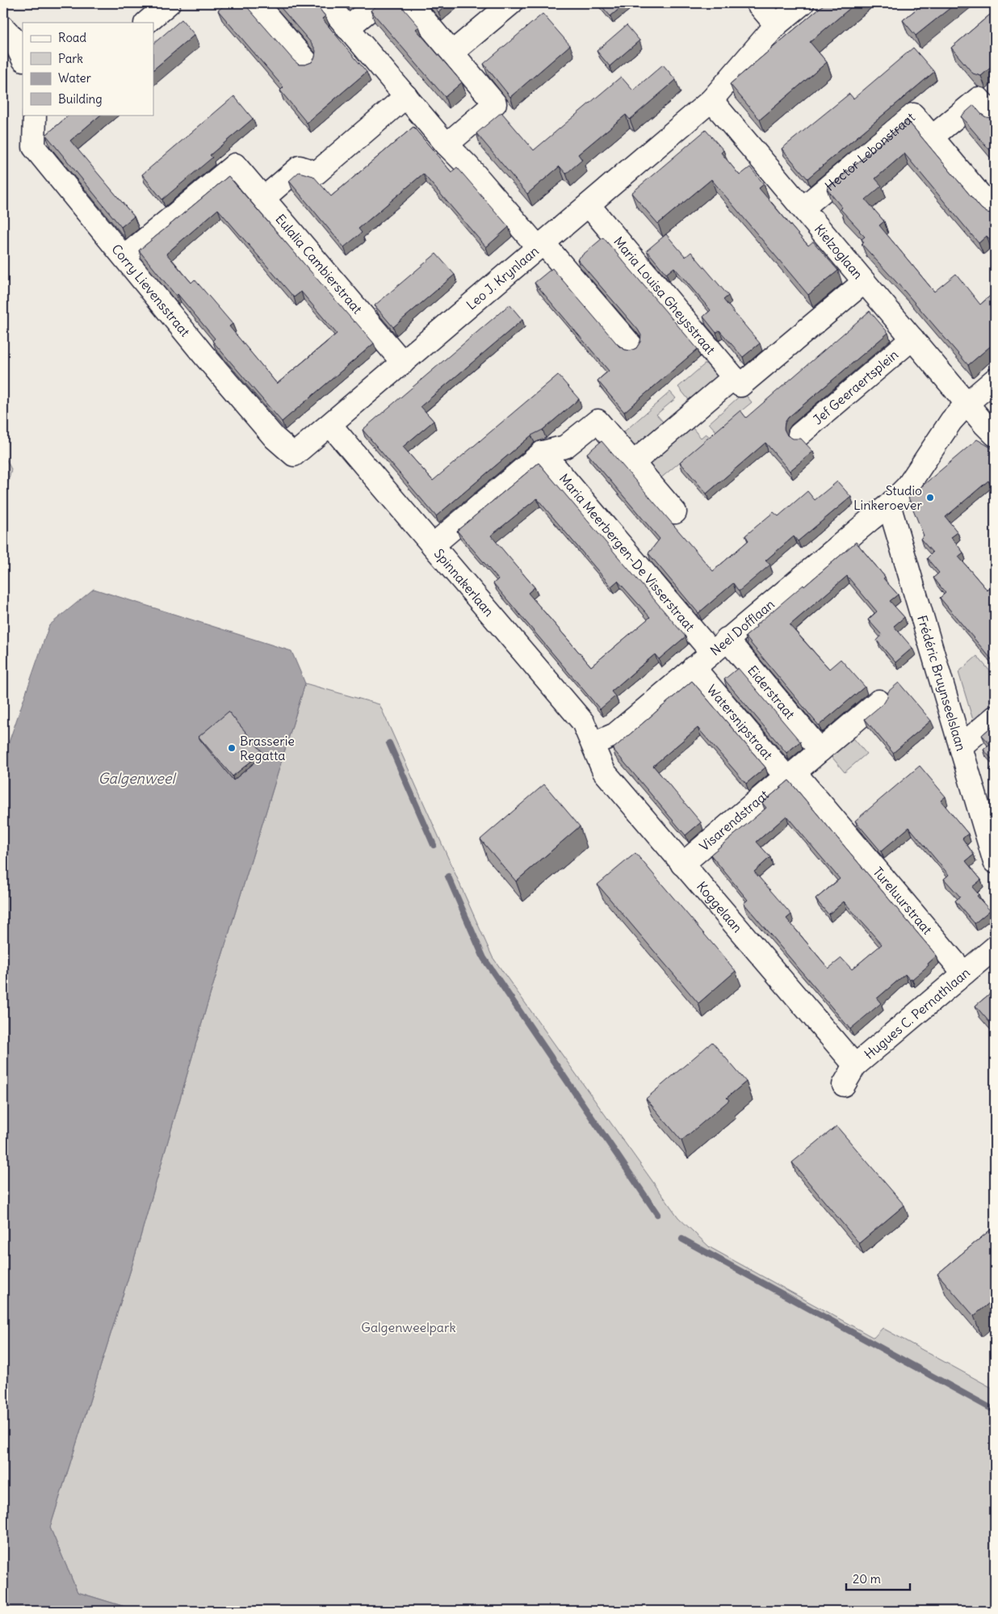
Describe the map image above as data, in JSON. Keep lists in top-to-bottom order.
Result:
{
  "streets": {
    "street": [
      "Hector Lebonstraat",
      "Kielzoglaan",
      "Eulalia Cambierstraat",
      "Leo J. Krynlaan",
      "Corry Lievensstraat",
      "Maria Louisa Gheysstraat",
      "Jef Geeraertsplein",
      "Maria Meerbergen-De Visserstraat",
      "Spinnakerlaan",
      "Neel Dofflaan",
      "Frédéric Bruynseelslaan",
      "Eiderstraat",
      "Watersnipstraat",
      "Visarendstraat",
      "Tureluurstraat",
      "Koggelaan",
      "Hugues C. Pernathlaan"
    ]
  },
  "crossings": [
    ["Hector Lebonstraat", "Kielzoglaan"],
    ["Kielzoglaan", "Leo J. Krynlaan"],
    ["Kielzoglaan", "Jef Geeraertsplein"],
    ["Kielzoglaan", "Neel Dofflaan"],
    ["Eulalia Cambierstraat", "Leo J. Krynlaan"],
    ["Eulalia Cambierstraat", "Corry Lievensstraat"],
    ["Leo J. Krynlaan", "Corry Lievensstraat"],
    ["Leo J. Krynlaan", "Maria Louisa Gheysstraat"],
    ["Leo J. Krynlaan", "Spinnakerlaan"],
    ["Maria Meerbergen-De Visserstraat", "Neel Dofflaan"],
    ["Maria Meerbergen-De Visserstraat", "Eiderstraat"],
    ["Spinnakerlaan", "Neel Dofflaan"],
    ["Spinnakerlaan", "Koggelaan"],
    ["Neel Dofflaan", "Frédéric Bruynseelslaan"],
    ["Neel Dofflaan", "Eiderstraat"],
    ["Neel Dofflaan", "Watersnipstraat"],
    ["Neel Dofflaan", "Koggelaan"],
    ["Eiderstraat", "Visarendstraat"],
    ["Watersnipstraat", "Visarendstraat"],
    ["Watersnipstraat", "Tureluurstraat"],
    ["Visarendstraat", "Koggelaan"],
    ["Tureluurstraat", "Hugues C. Pernathlaan"],
    ["Koggelaan", "Hugues C. Pernathlaan"]
  ],
  "water": ["Galgenweel"],
  "parks": ["Galgenweelpark"],
  "places": ["Studio Linkeroever", "Brasserie Regatta"],
  "legend": [
    "Road",
    "Park",
    "Water",
    "Building"
  ],
  "scale_bar": "20 m"
}
